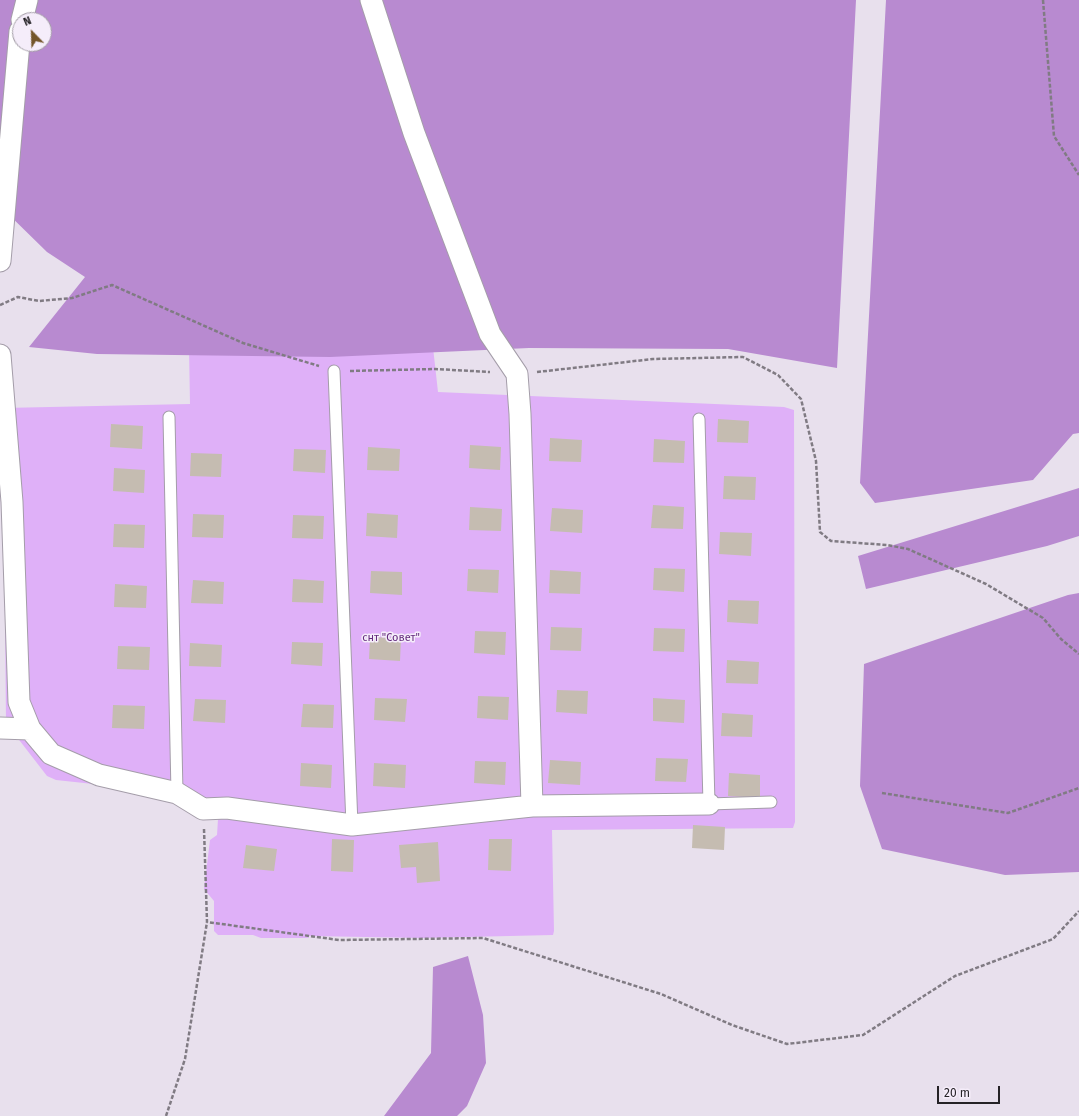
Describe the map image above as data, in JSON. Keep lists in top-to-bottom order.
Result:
{
  "parks": ["снт \"Совет\""],
  "scale_bar": "20 m",
  "north": "top left"
}
